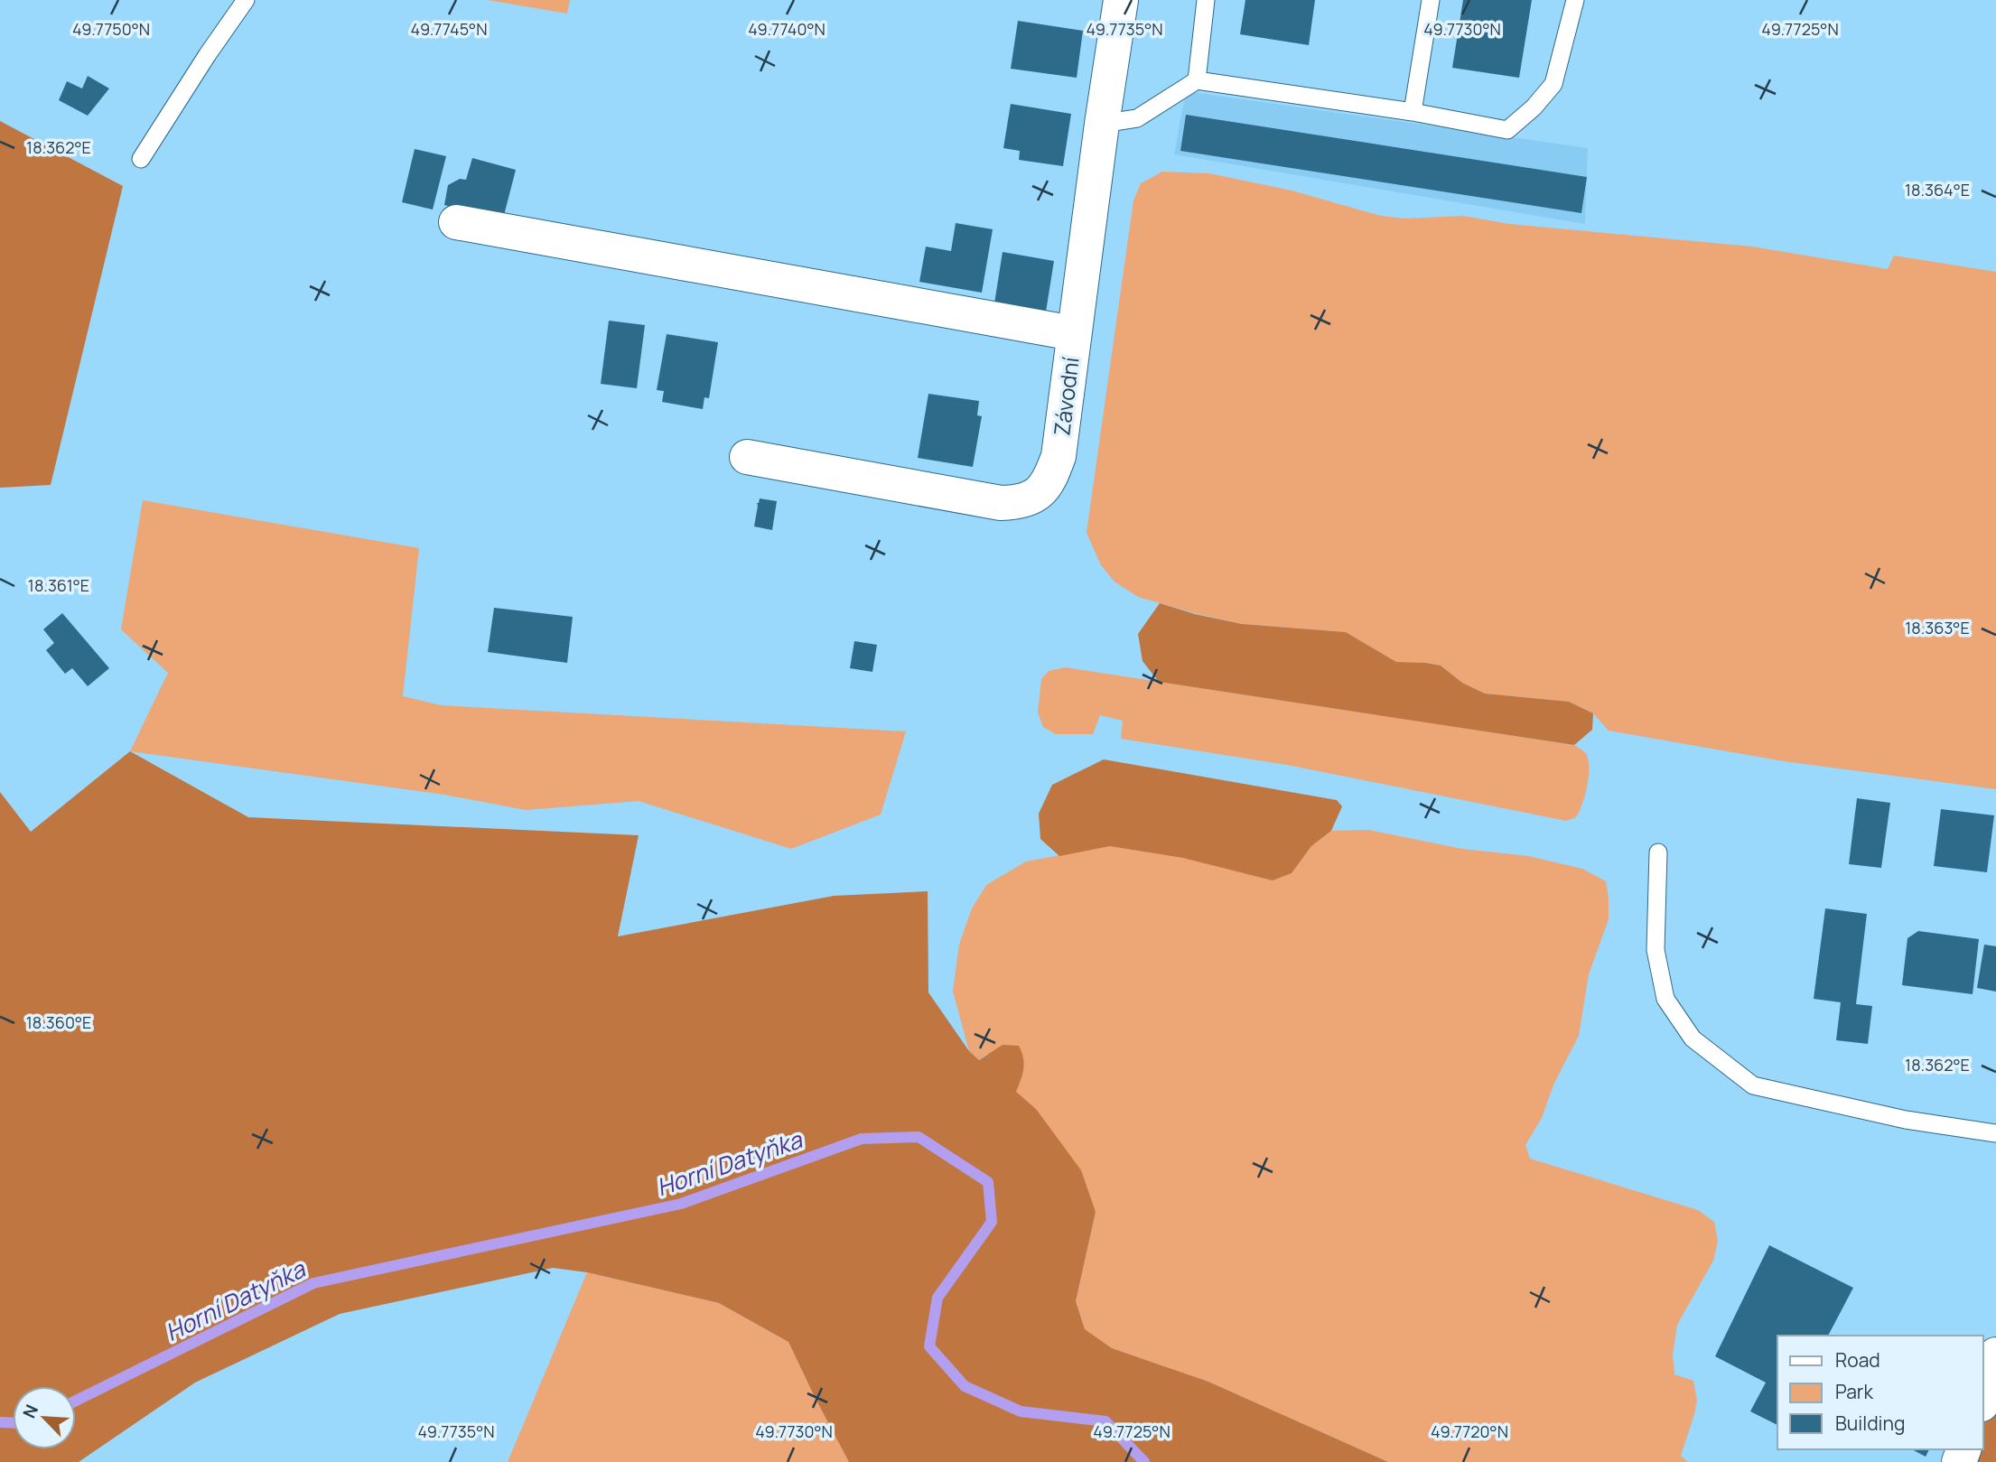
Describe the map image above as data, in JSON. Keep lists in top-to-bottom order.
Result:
{
  "streets": {
    "street": ["Závodní"]
  },
  "water": ["Horní Datyňka"],
  "legend": ["Road", "Park", "Building"],
  "north": "top left",
  "coordinates": [
    "49.7750°N",
    "49.7745°N",
    "49.7740°N",
    "49.7735°N",
    "49.7730°N",
    "49.7725°N",
    "18.362°E",
    "18.364°E",
    "18.361°E",
    "18.363°E",
    "18.360°E",
    "49.7720°N"
  ]
}
